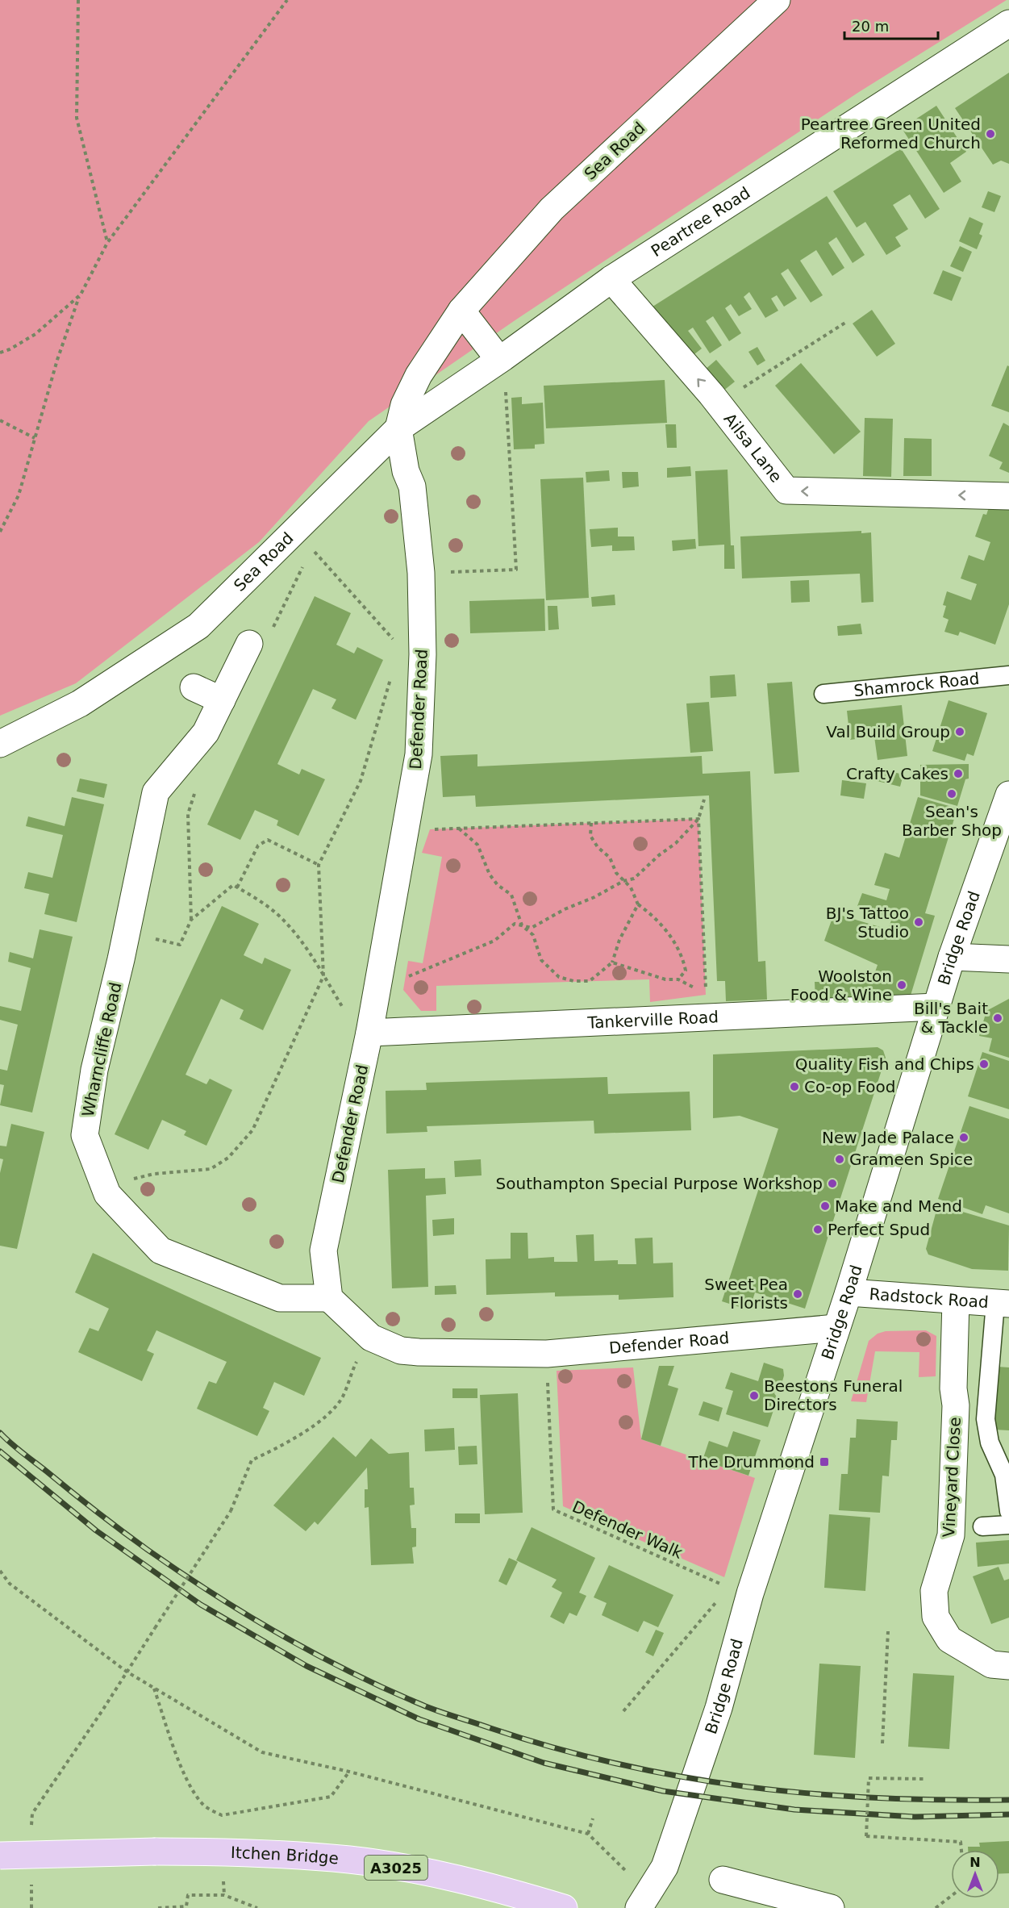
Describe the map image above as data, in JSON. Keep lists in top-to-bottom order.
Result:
{
  "streets": {
    "main road": ["Itchen Bridge", "A3025"],
    "street": [
      "Sea Road",
      "Peartree Road",
      "Ailsa Lane",
      "Defender Road",
      "Bridge Road",
      "Tankerville Road",
      "Wharncliffe Road",
      "Radstock Road",
      "Vineyard Close"
    ],
    "lane": ["Shamrock Road"],
    "path": ["Defender Walk"]
  },
  "crossings": [
    ["Sea Road", "Peartree Road"],
    ["Sea Road", "Defender Road"],
    ["Peartree Road", "Ailsa Lane"],
    ["Peartree Road", "Defender Road"],
    ["Defender Road", "Bridge Road"],
    ["Defender Road", "Tankerville Road"],
    ["Defender Road", "Wharncliffe Road"],
    ["Defender Road", "Defender Walk"],
    ["Bridge Road", "Tankerville Road"],
    ["Bridge Road", "Radstock Road"],
    ["Bridge Road", "Defender Walk"],
    ["Radstock Road", "Vineyard Close"]
  ],
  "one_way": ["Ailsa Lane"],
  "places": {
    "other": [
      "Peartree Green United Reformed Church",
      "Val Build Group",
      "Crafty Cakes",
      "Sean's Barber Shop",
      "BJ's Tattoo Studio",
      "Woolston Food & Wine",
      "Bill's Bait & Tackle",
      "Quality Fish and Chips",
      "Co-op Food",
      "New Jade Palace",
      "Grameen Spice",
      "Southampton Special Purpose Workshop",
      "Make and Mend",
      "Perfect Spud",
      "Sweet Pea Florists",
      "Beestons Funeral Directors"
    ],
    "transit": ["The Drummond"]
  },
  "scale_bar": "20 m",
  "north": "top"
}
